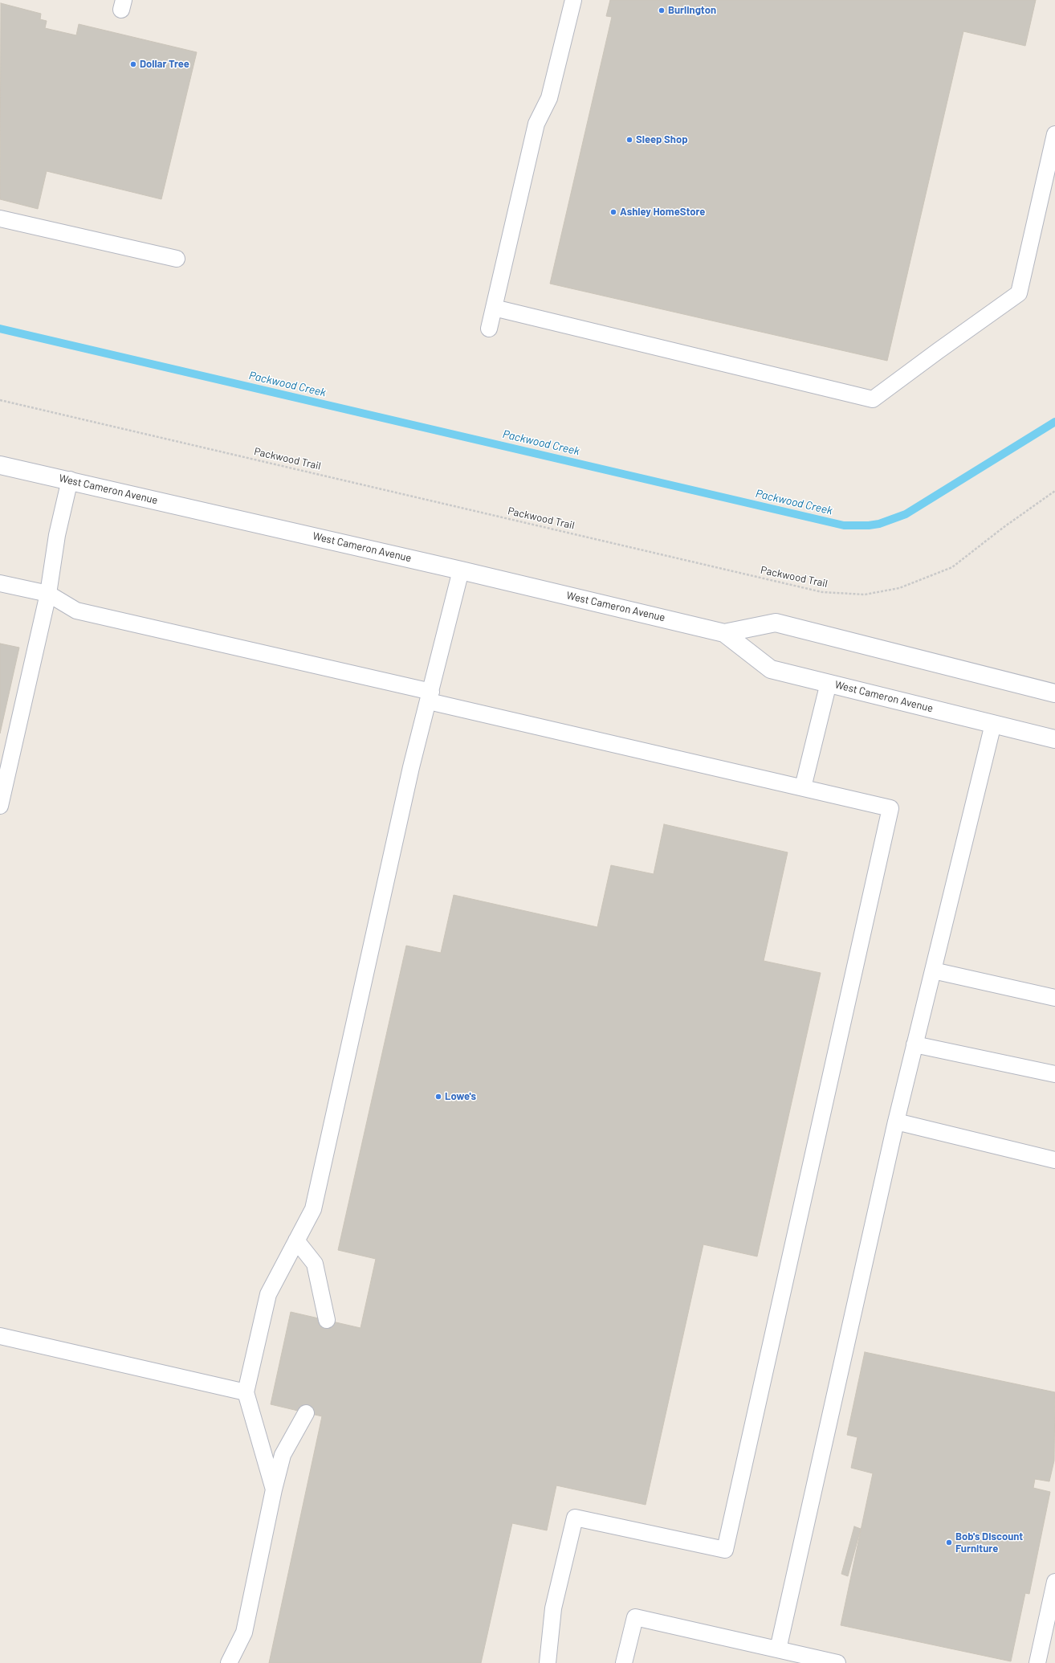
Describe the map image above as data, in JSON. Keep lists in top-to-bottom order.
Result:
{
  "streets": {
    "street": ["West Cameron Avenue"],
    "path": ["Packwood Trail"]
  },
  "water": ["Packwood Creek"],
  "places": [
    "Burlington",
    "Dollar Tree",
    "Sleep Shop",
    "Ashley HomeStore",
    "Lowe's",
    "Bob's Discount Furniture"
  ]
}
